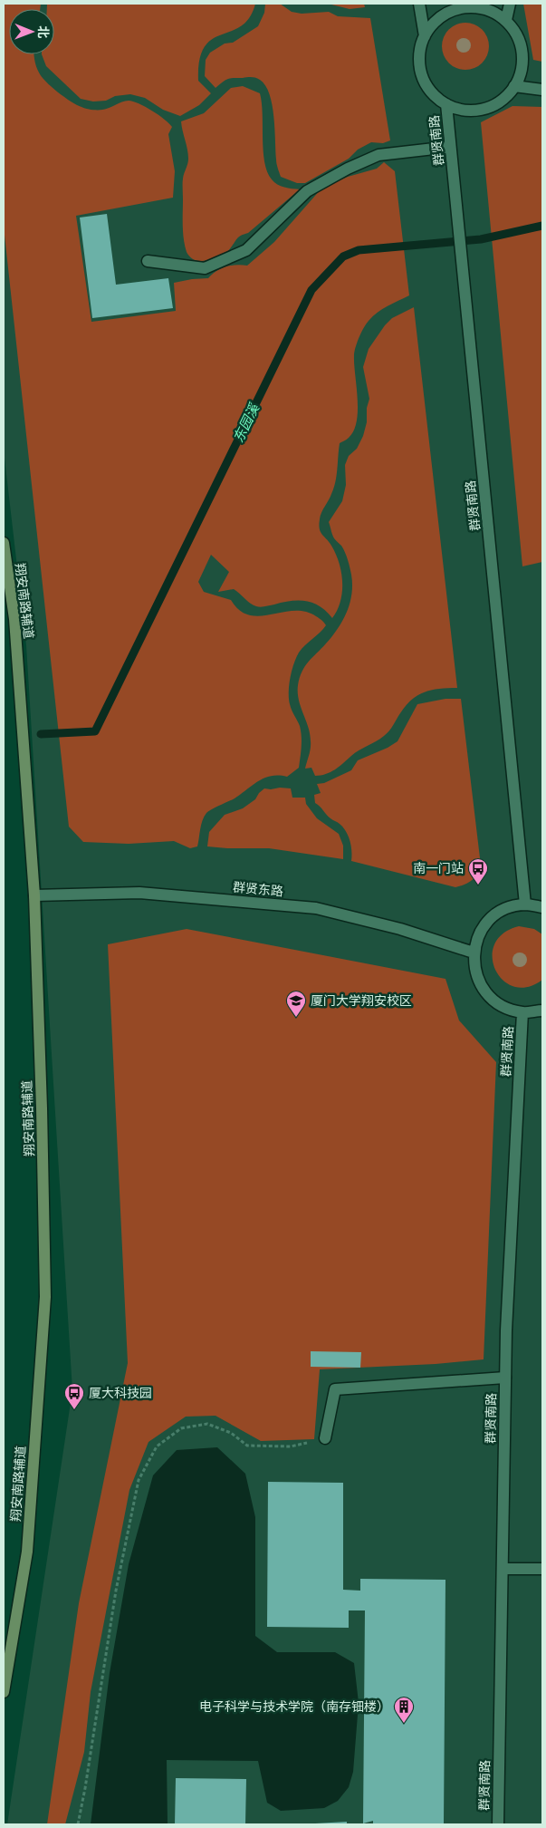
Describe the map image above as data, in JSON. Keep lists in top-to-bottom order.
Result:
{
  "streets": {
    "main road": ["翔安南路辅道"],
    "street": ["群贤南路", "群贤东路"]
  },
  "crossings": [
    ["翔安南路辅道", "群贤东路"]
  ],
  "water": ["东园溪"],
  "places": {
    "bus stop": ["南一门站", "厦大科技园"],
    "school or university": ["厦门大学翔安校区"],
    "building": ["电子科学与技术学院（南存钿楼）"]
  },
  "north": "right"
}
